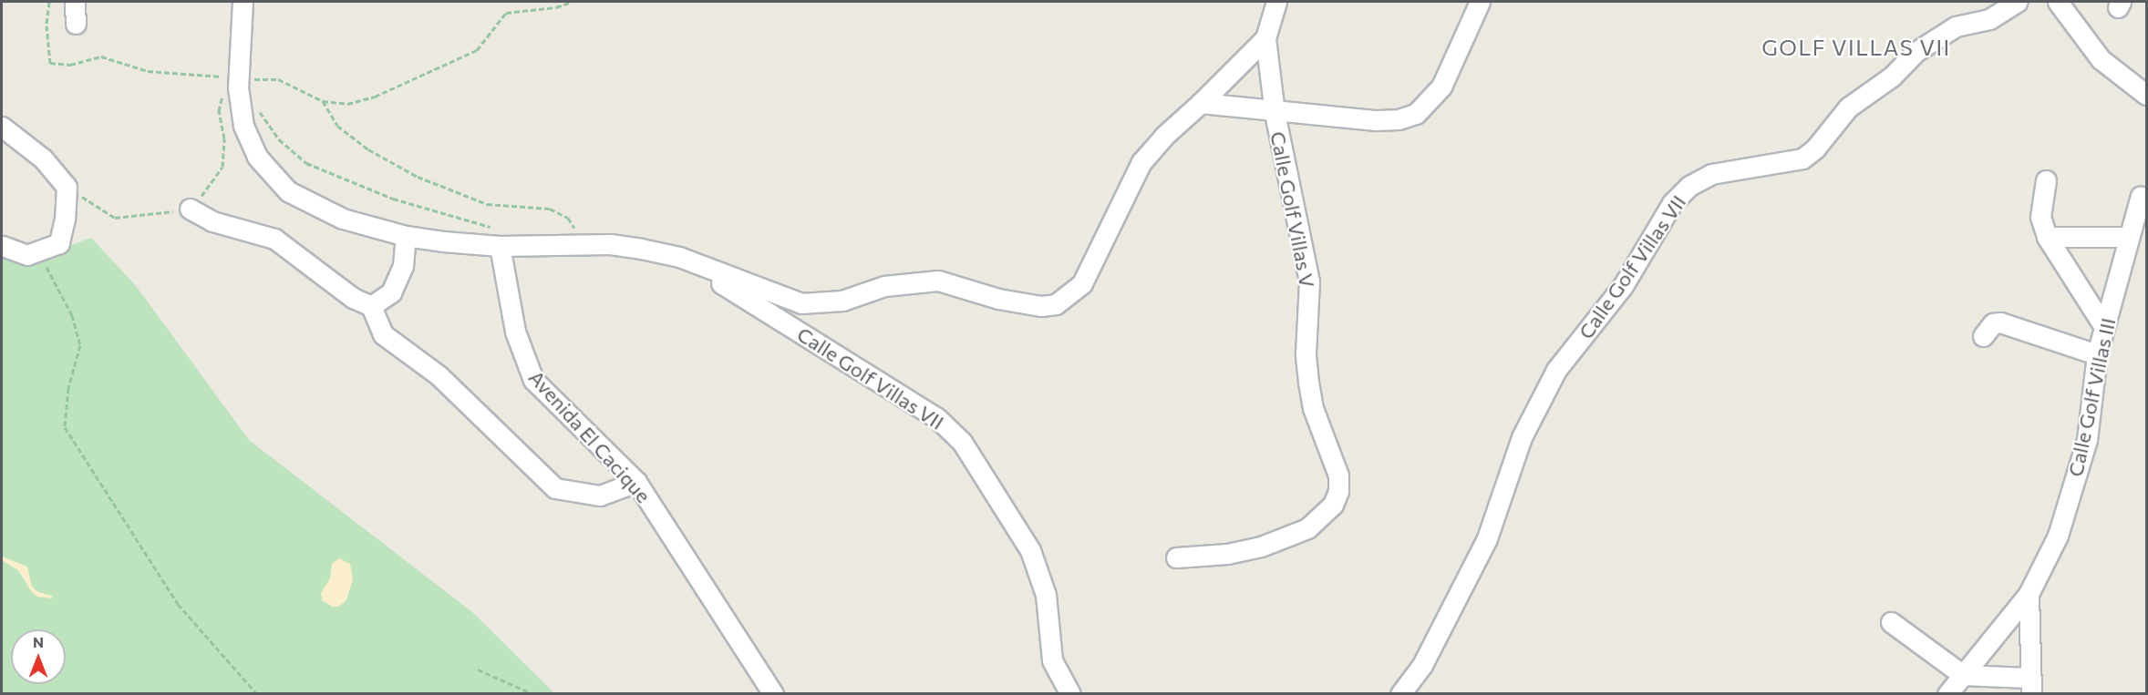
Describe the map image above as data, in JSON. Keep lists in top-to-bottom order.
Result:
{
  "streets": {
    "street": [
      "Calle Golf Villas V",
      "Calle Golf Villas VII",
      "Calle Golf Villas III",
      "Avenida El Cacique"
    ]
  },
  "districts": ["GOLF VILLAS VII"],
  "north": "top"
}
